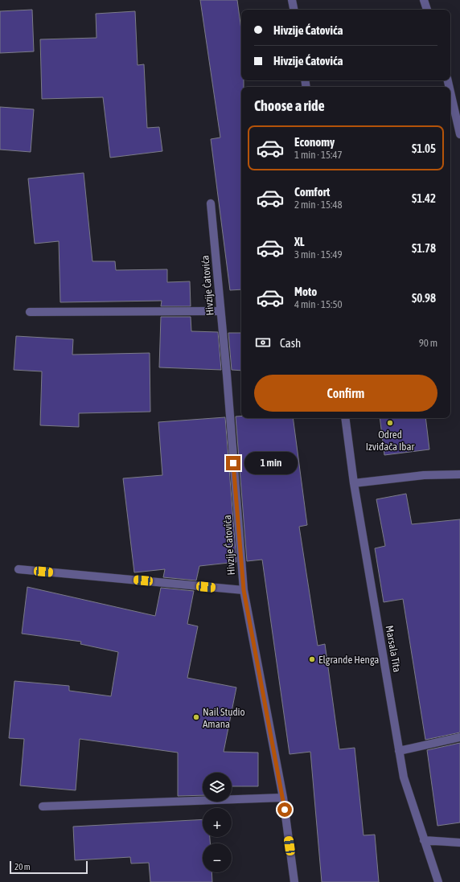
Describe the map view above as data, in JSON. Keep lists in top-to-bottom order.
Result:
{
  "streets": {
    "street": ["Hivzije Ćatovića", "Marsala Tita"]
  },
  "places": ["Odred Izviđača Ibar", "Elgrande Henga", "Nail Studio Amana"],
  "scale_bar": "20 m",
  "page": {
    "banner": ["Hivzije Ćatovića", "Hivzije Ćatovića"],
    "heading": "Choose a ride",
    "list": [
      {
        "name": "Economy",
        "note": "1 min · 15:47",
        "value": "$1.05"
      },
      {
        "name": "Comfort",
        "note": "2 min · 15:48",
        "value": "$1.42"
      },
      {
        "name": "XL",
        "note": "3 min · 15:49",
        "value": "$1.78"
      },
      {
        "name": "Moto",
        "note": "4 min · 15:50",
        "value": "$0.98"
      }
    ],
    "pay": ["Cash", "90 m"],
    "buttons": "Confirm",
    "bubble": "1 min",
    "map_buttons": ["+", "−"],
    "scale": "20 m"
  }
}
